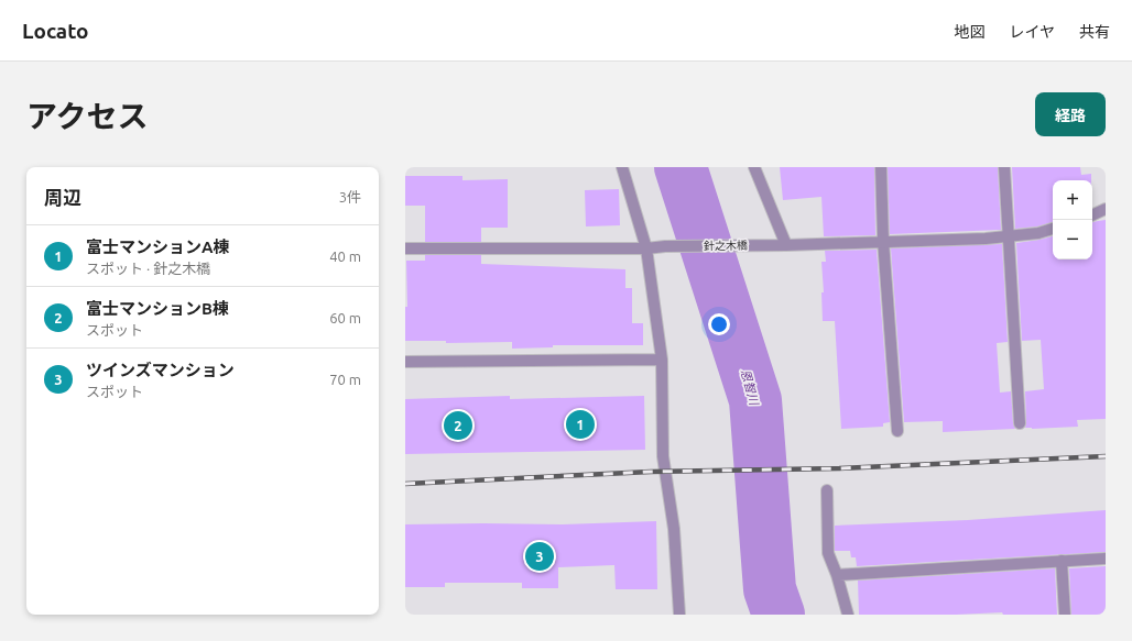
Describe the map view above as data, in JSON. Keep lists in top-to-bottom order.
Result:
{
  "streets": {
    "street": ["針之木橋"]
  },
  "water": ["恩智川"],
  "page": {
    "header": "Locato",
    "nav": ["地図", "レイヤ", "共有"],
    "title": "アクセス",
    "buttons": "経路",
    "heading": ["周辺", "3件"],
    "map_buttons": ["+", "−"],
    "list": [
      {
        "mark": "1",
        "name": "富士マンションA棟",
        "note": "スポット · 針之木橋",
        "value": "40 m"
      },
      {
        "mark": "2",
        "name": "富士マンションB棟",
        "note": "スポット",
        "value": "60 m"
      },
      {
        "mark": "3",
        "name": "ツインズマンション",
        "note": "スポット",
        "value": "70 m"
      }
    ],
    "pins": ["1", "2", "3"]
  }
}
